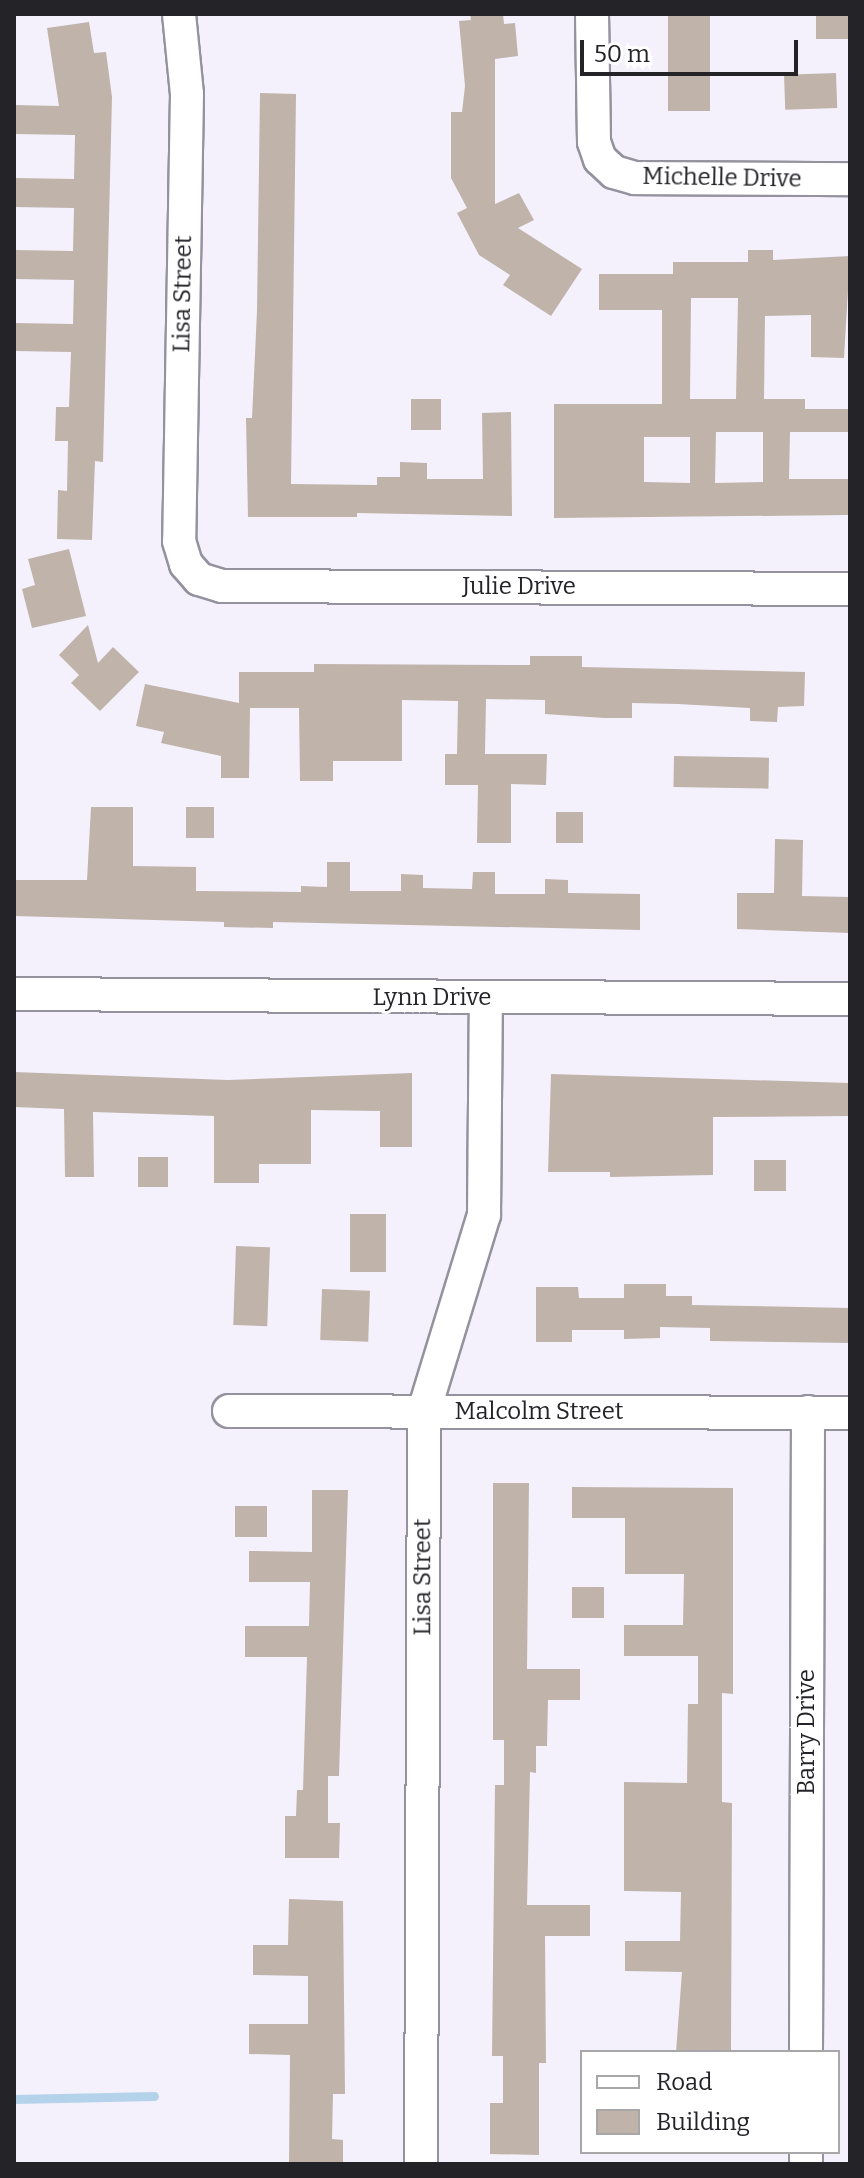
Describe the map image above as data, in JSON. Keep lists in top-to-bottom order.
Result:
{
  "streets": {
    "street": [
      "Michelle Drive",
      "Lisa Street",
      "Julie Drive",
      "Lynn Drive",
      "Malcolm Street",
      "Barry Drive"
    ]
  },
  "crossings": [
    ["Lisa Street", "Julie Drive"],
    ["Lisa Street", "Lynn Drive"],
    ["Lisa Street", "Malcolm Street"],
    ["Malcolm Street", "Barry Drive"]
  ],
  "legend": ["Road", "Building"],
  "scale_bar": "50 m"
}
